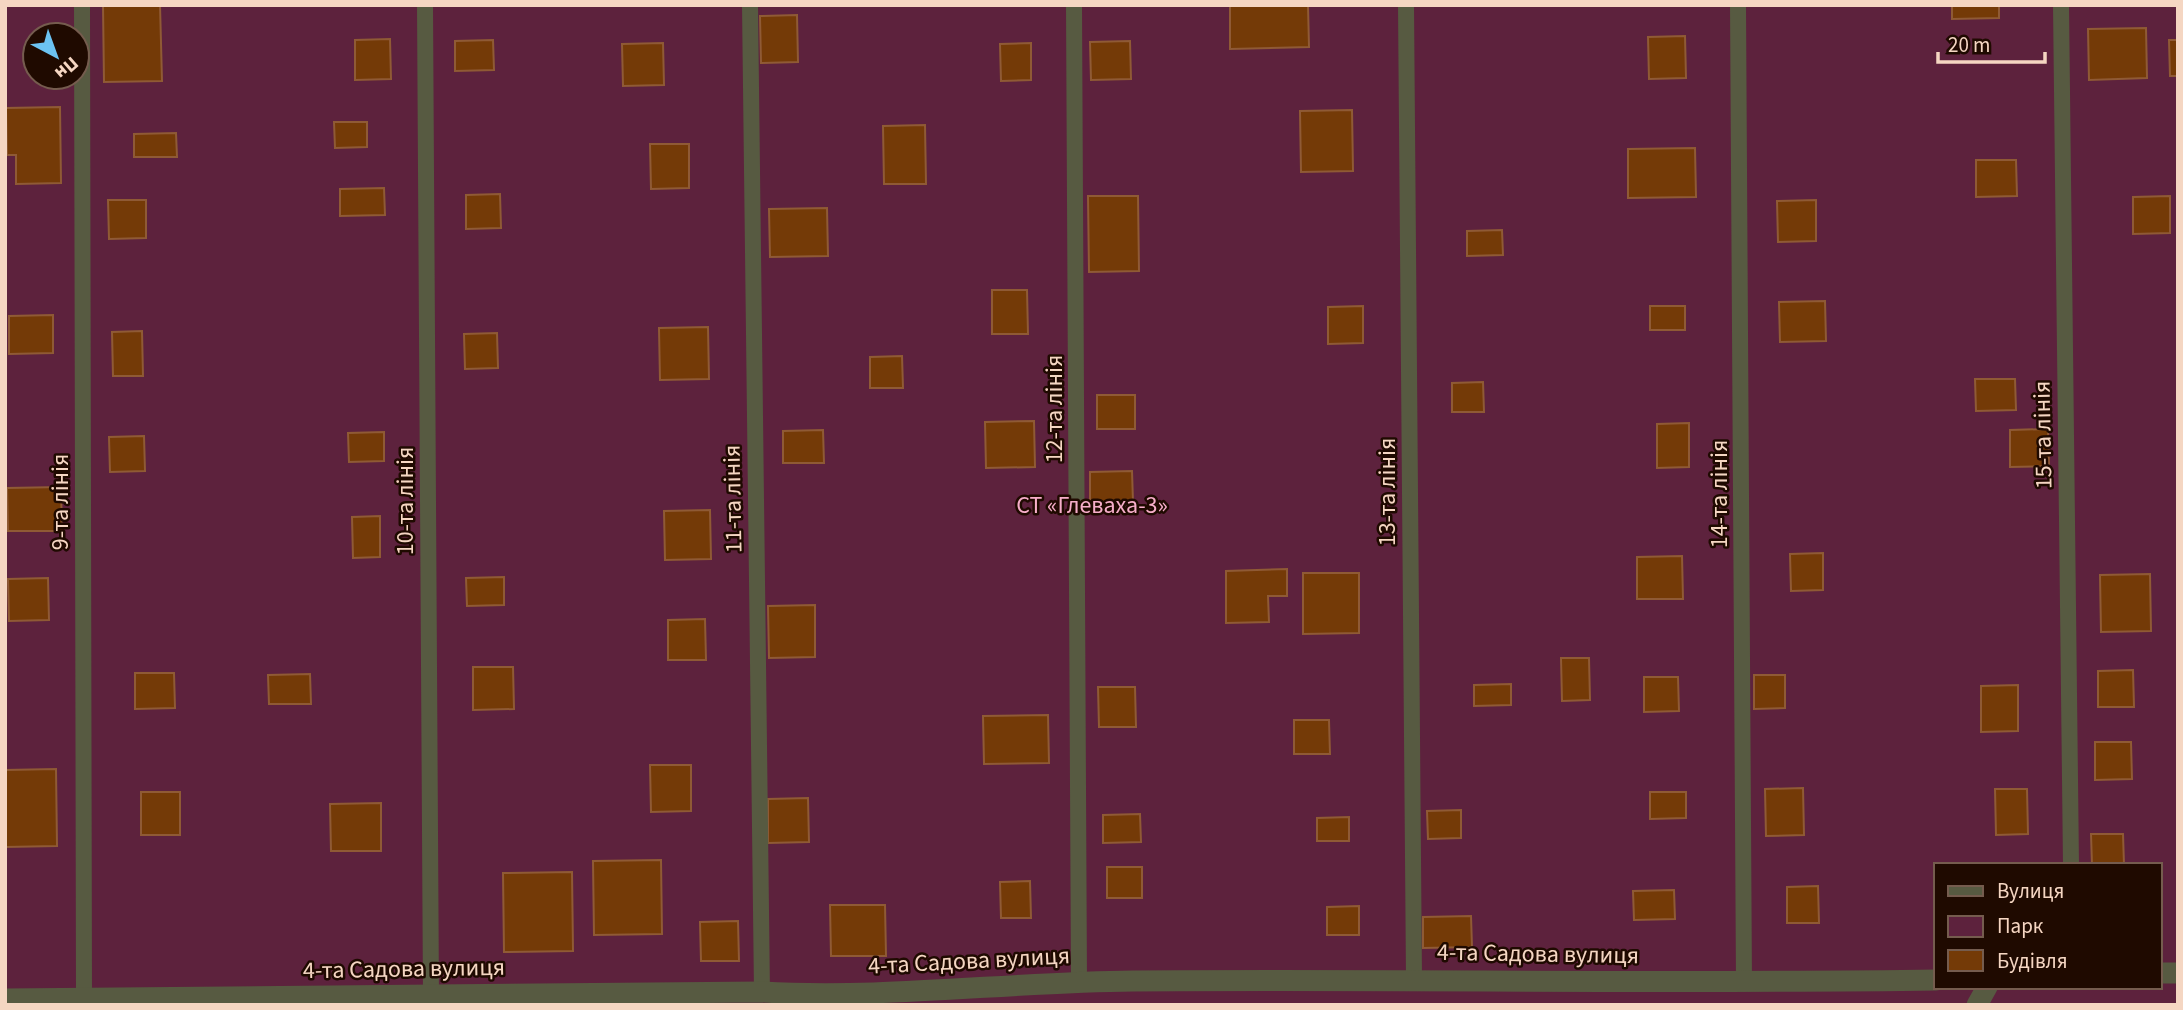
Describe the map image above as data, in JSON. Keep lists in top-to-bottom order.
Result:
{
  "streets": {
    "street": ["4-та Садова вулиця"],
    "lane": [
      "12-та лінія",
      "15-та лінія",
      "13-та лінія",
      "14-та лінія",
      "11-та лінія",
      "10-та лінія",
      "9-та лінія"
    ]
  },
  "crossings": [
    ["12-та лінія", "4-та Садова вулиця"],
    ["13-та лінія", "4-та Садова вулиця"],
    ["14-та лінія", "4-та Садова вулиця"],
    ["11-та лінія", "4-та Садова вулиця"],
    ["10-та лінія", "4-та Садова вулиця"],
    ["9-та лінія", "4-та Садова вулиця"]
  ],
  "parks": ["СТ «Глеваха-3»"],
  "legend": ["Вулиця", "Парк", "Будівля"],
  "scale_bar": "20 m",
  "north": "bottom right"
}
